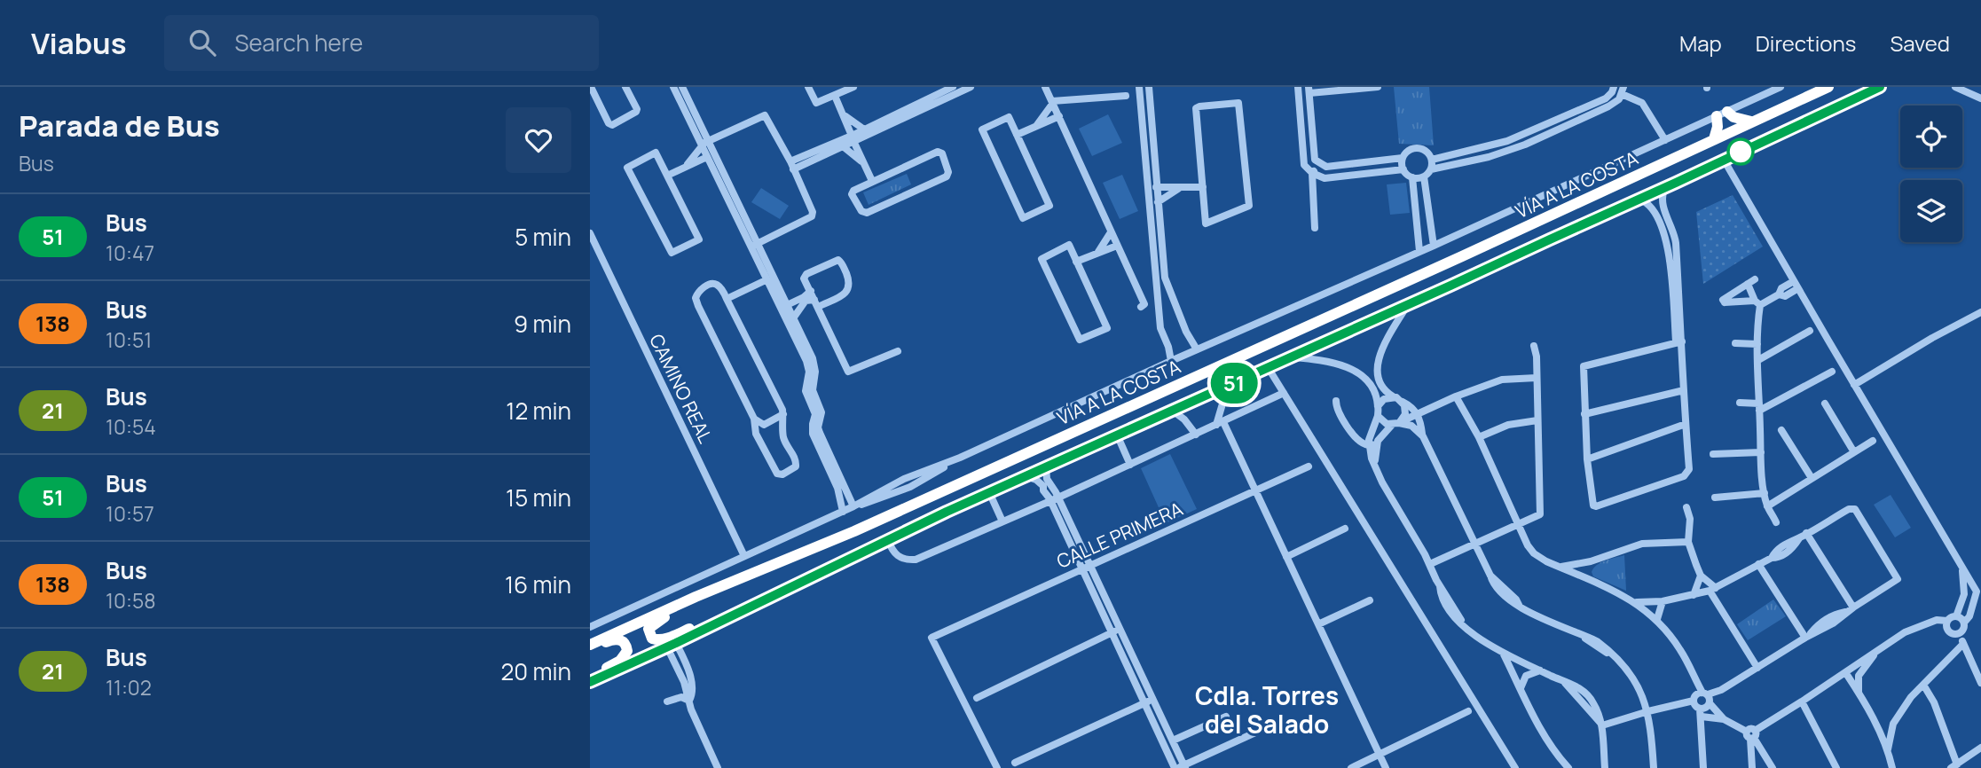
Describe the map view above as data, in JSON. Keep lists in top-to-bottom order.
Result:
{
  "streets": {
    "highway": ["VÍA A LA COSTA"],
    "street": ["CAMINO REAL", "CALLE PRIMERA"]
  },
  "crossings": [
    ["VÍA A LA COSTA", "CAMINO REAL"]
  ],
  "districts": ["Cdla. Torres del Salado"],
  "lines": ["bus line 51"],
  "page": {
    "header": "Viabus",
    "search": "Search here",
    "nav": ["Map", "Directions", "Saved"],
    "heading": ["Parada de Bus", "Bus"],
    "on_map": "51",
    "list": [
      {
        "mark": "51",
        "name": "Bus",
        "note": "10:47",
        "value": "5 min"
      },
      {
        "mark": "138",
        "name": "Bus",
        "note": "10:51",
        "value": "9 min"
      },
      {
        "mark": "21",
        "name": "Bus",
        "note": "10:54",
        "value": "12 min"
      },
      {
        "mark": "51",
        "name": "Bus",
        "note": "10:57",
        "value": "15 min"
      },
      {
        "mark": "138",
        "name": "Bus",
        "note": "10:58",
        "value": "16 min"
      },
      {
        "mark": "21",
        "name": "Bus",
        "note": "11:02",
        "value": "20 min"
      }
    ]
  }
}
